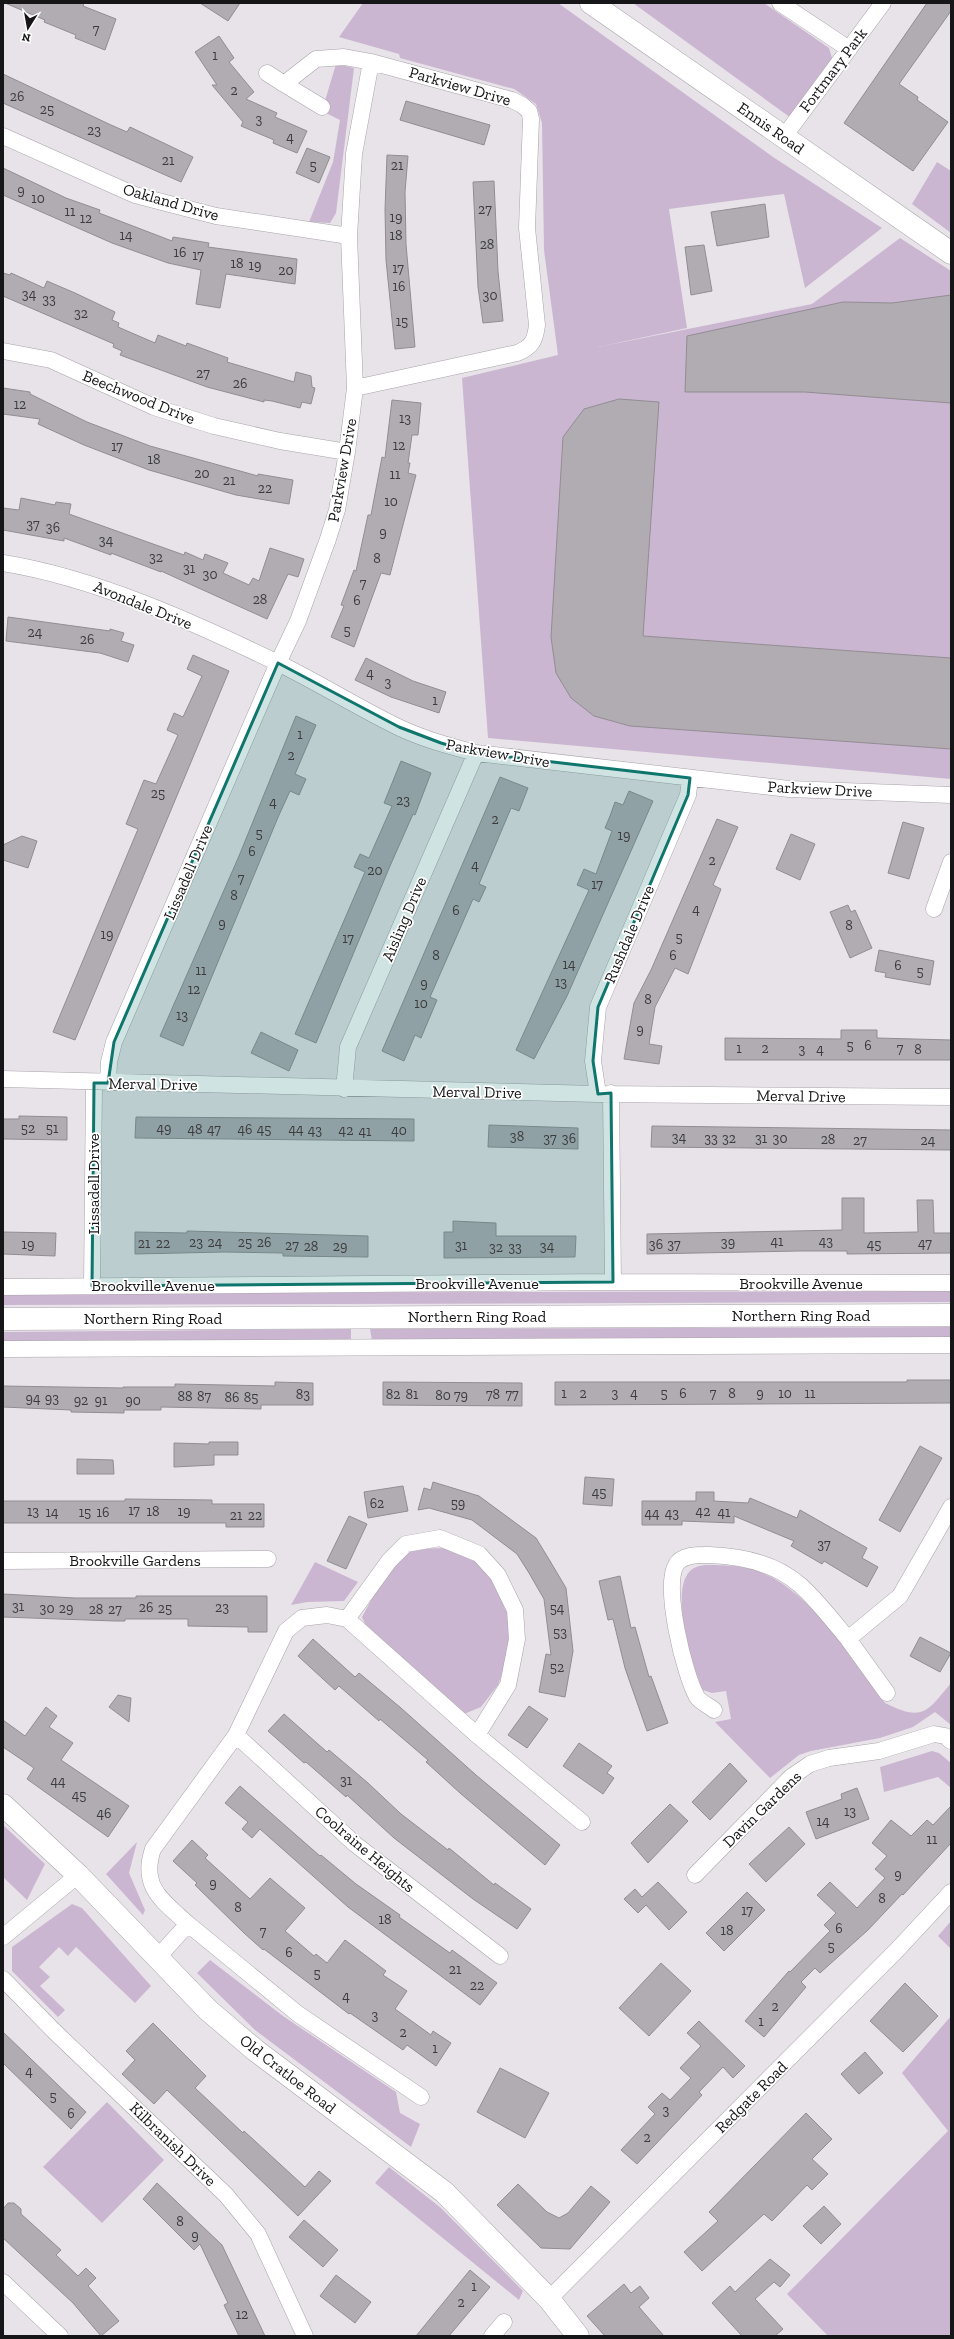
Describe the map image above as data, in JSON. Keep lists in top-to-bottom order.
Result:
{
  "streets": {
    "main road": ["Ennis Road", "Northern Ring Road", "Old Cratloe Road"],
    "street": [
      "Fortmary Park",
      "Parkview Drive",
      "Oakland Drive",
      "Beechwood Drive",
      "Avondale Drive",
      "Lissadell Drive",
      "Aisling Drive",
      "Rushdale Drive",
      "Merval Drive",
      "Brookville Avenue",
      "Brookville Gardens",
      "Davin Gardens",
      "Coolraine Heights",
      "Redgate Road",
      "Kilbranish Drive"
    ]
  },
  "crossings": [
    ["Fortmary Park", "Ennis Road"],
    ["Parkview Drive", "Oakland Drive"],
    ["Parkview Drive", "Beechwood Drive"],
    ["Parkview Drive", "Avondale Drive"],
    ["Parkview Drive", "Lissadell Drive"],
    ["Parkview Drive", "Aisling Drive"],
    ["Parkview Drive", "Rushdale Drive"],
    ["Avondale Drive", "Lissadell Drive"],
    ["Lissadell Drive", "Merval Drive"],
    ["Lissadell Drive", "Brookville Avenue"],
    ["Aisling Drive", "Merval Drive"],
    ["Rushdale Drive", "Merval Drive"],
    ["Rushdale Drive", "Brookville Avenue"],
    ["Old Cratloe Road", "Redgate Road"]
  ],
  "house_numbers": [
    "7",
    "1",
    "2",
    "26",
    "25",
    "3",
    "23",
    "4",
    "21",
    "5",
    "21",
    "9",
    "10",
    "27",
    "11",
    "19",
    "12",
    "14",
    "18",
    "28",
    "16",
    "17",
    "18",
    "19",
    "17",
    "20",
    "16",
    "34",
    "30",
    "33",
    "32",
    "15",
    "27",
    "26",
    "12",
    "13",
    "12",
    "17",
    "18",
    "20",
    "11",
    "21",
    "22",
    "10",
    "37",
    "36",
    "9",
    "34",
    "32",
    "8",
    "31",
    "30",
    "7",
    "28",
    "6",
    "5",
    "24",
    "26",
    "4",
    "3",
    "1",
    "1",
    "2",
    "25",
    "23",
    "4",
    "2",
    "5",
    "19",
    "6",
    "2",
    "4",
    "20",
    "7",
    "17",
    "8",
    "4",
    "6",
    "9",
    "8",
    "19",
    "5",
    "17",
    "8",
    "6",
    "14",
    "6",
    "11",
    "5",
    "13",
    "9",
    "12",
    "8",
    "10",
    "13",
    "9",
    "5",
    "6",
    "1",
    "2",
    "7",
    "3",
    "4",
    "8",
    "52",
    "51",
    "49",
    "48",
    "47",
    "46",
    "45",
    "44",
    "43",
    "42",
    "40",
    "41",
    "38",
    "34",
    "37",
    "36",
    "33",
    "32",
    "31",
    "30",
    "28",
    "27",
    "24",
    "41",
    "43",
    "23",
    "24",
    "25",
    "26",
    "39",
    "21",
    "22",
    "47",
    "19",
    "36",
    "37",
    "45",
    "27",
    "31",
    "28",
    "29",
    "34",
    "32",
    "33",
    "1",
    "2",
    "3",
    "4",
    "5",
    "6",
    "7",
    "8",
    "9",
    "10",
    "11",
    "83",
    "82",
    "81",
    "78",
    "77",
    "80",
    "79",
    "88",
    "87",
    "86",
    "85",
    "94",
    "93",
    "92",
    "91",
    "90",
    "45",
    "62",
    "59",
    "17",
    "13",
    "18",
    "19",
    "42",
    "14",
    "15",
    "16",
    "41",
    "44",
    "43",
    "21",
    "22",
    "37",
    "31",
    "26",
    "23",
    "30",
    "29",
    "25",
    "54",
    "28",
    "27",
    "53",
    "52",
    "31",
    "44",
    "45",
    "13",
    "46",
    "14",
    "11",
    "9",
    "9",
    "8",
    "8",
    "17",
    "18",
    "6",
    "18",
    "7",
    "5",
    "6",
    "21",
    "5",
    "22",
    "4",
    "2",
    "3",
    "1",
    "2",
    "1",
    "4",
    "5",
    "3",
    "6",
    "2",
    "8",
    "9",
    "1",
    "2",
    "12"
  ],
  "north": "bottom"
}
